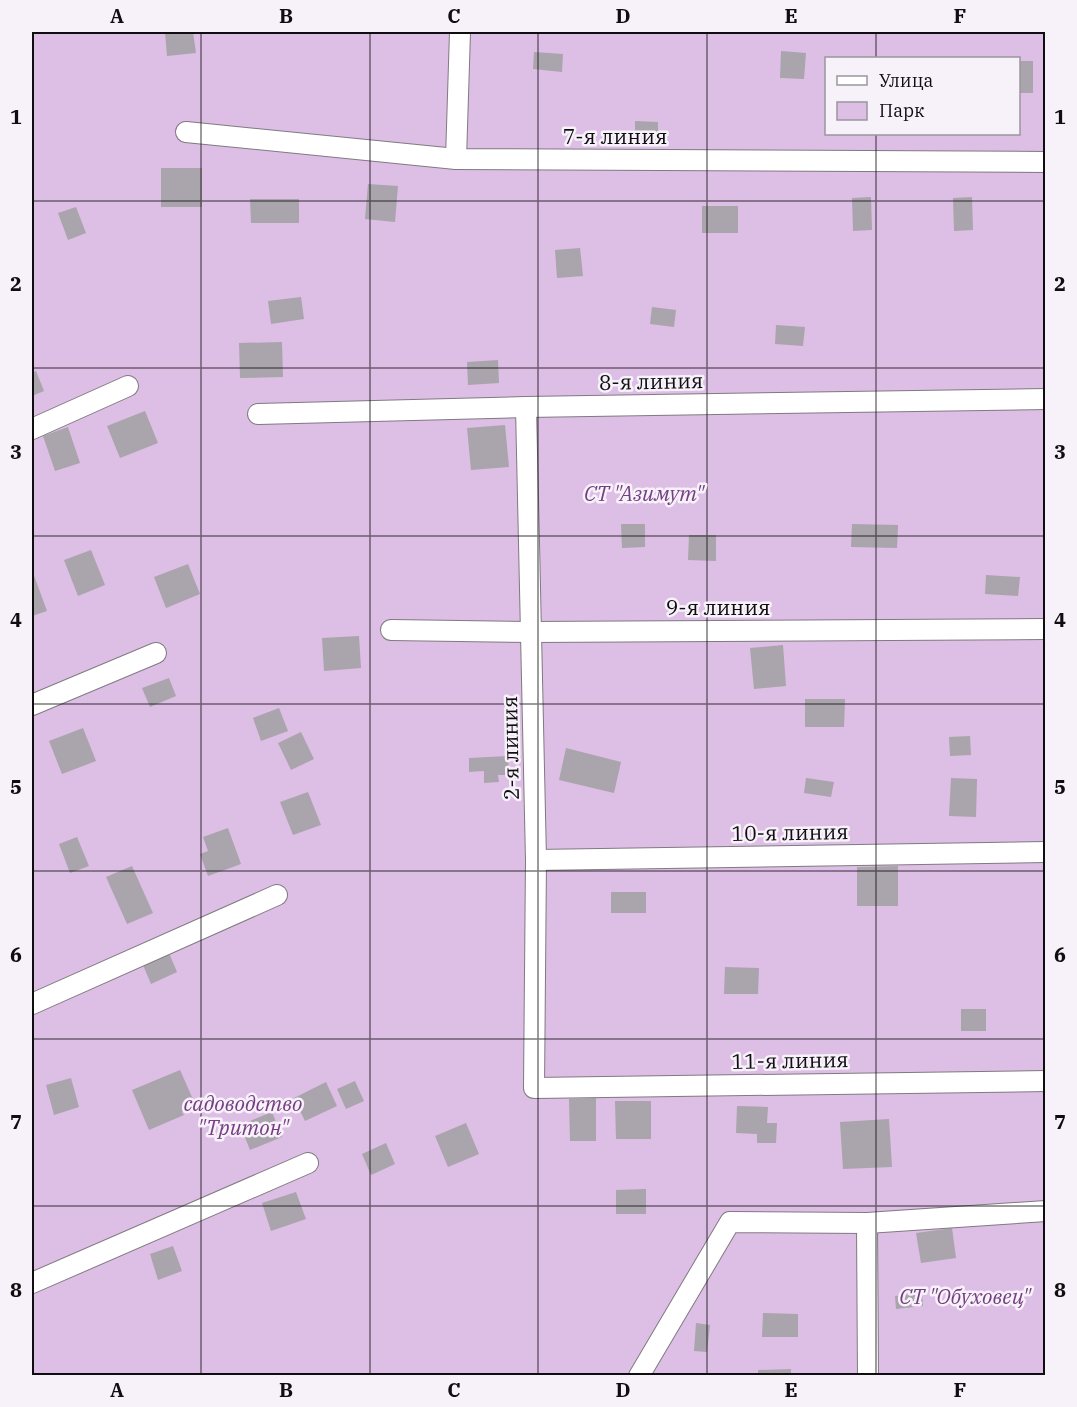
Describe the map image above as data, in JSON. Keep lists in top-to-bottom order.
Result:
{
  "streets": {
    "street": [
      "7-я линия",
      "8-я линия",
      "9-я линия",
      "2-я линия",
      "10-я линия",
      "11-я линия"
    ]
  },
  "crossings": [
    ["8-я линия", "2-я линия"],
    ["9-я линия", "2-я линия"],
    ["2-я линия", "10-я линия"],
    ["2-я линия", "11-я линия"]
  ],
  "parks": ["СТ \"Азимут\"", "садоводство \"Тритон\"", "СТ \"Обуховец\""],
  "legend": ["Улица", "Парк"],
  "grid": {
    "columns": [
      "A",
      "B",
      "C",
      "D",
      "E",
      "F"
    ],
    "rows": [
      "1",
      "2",
      "3",
      "4",
      "5",
      "6",
      "7",
      "8"
    ]
  }
}
